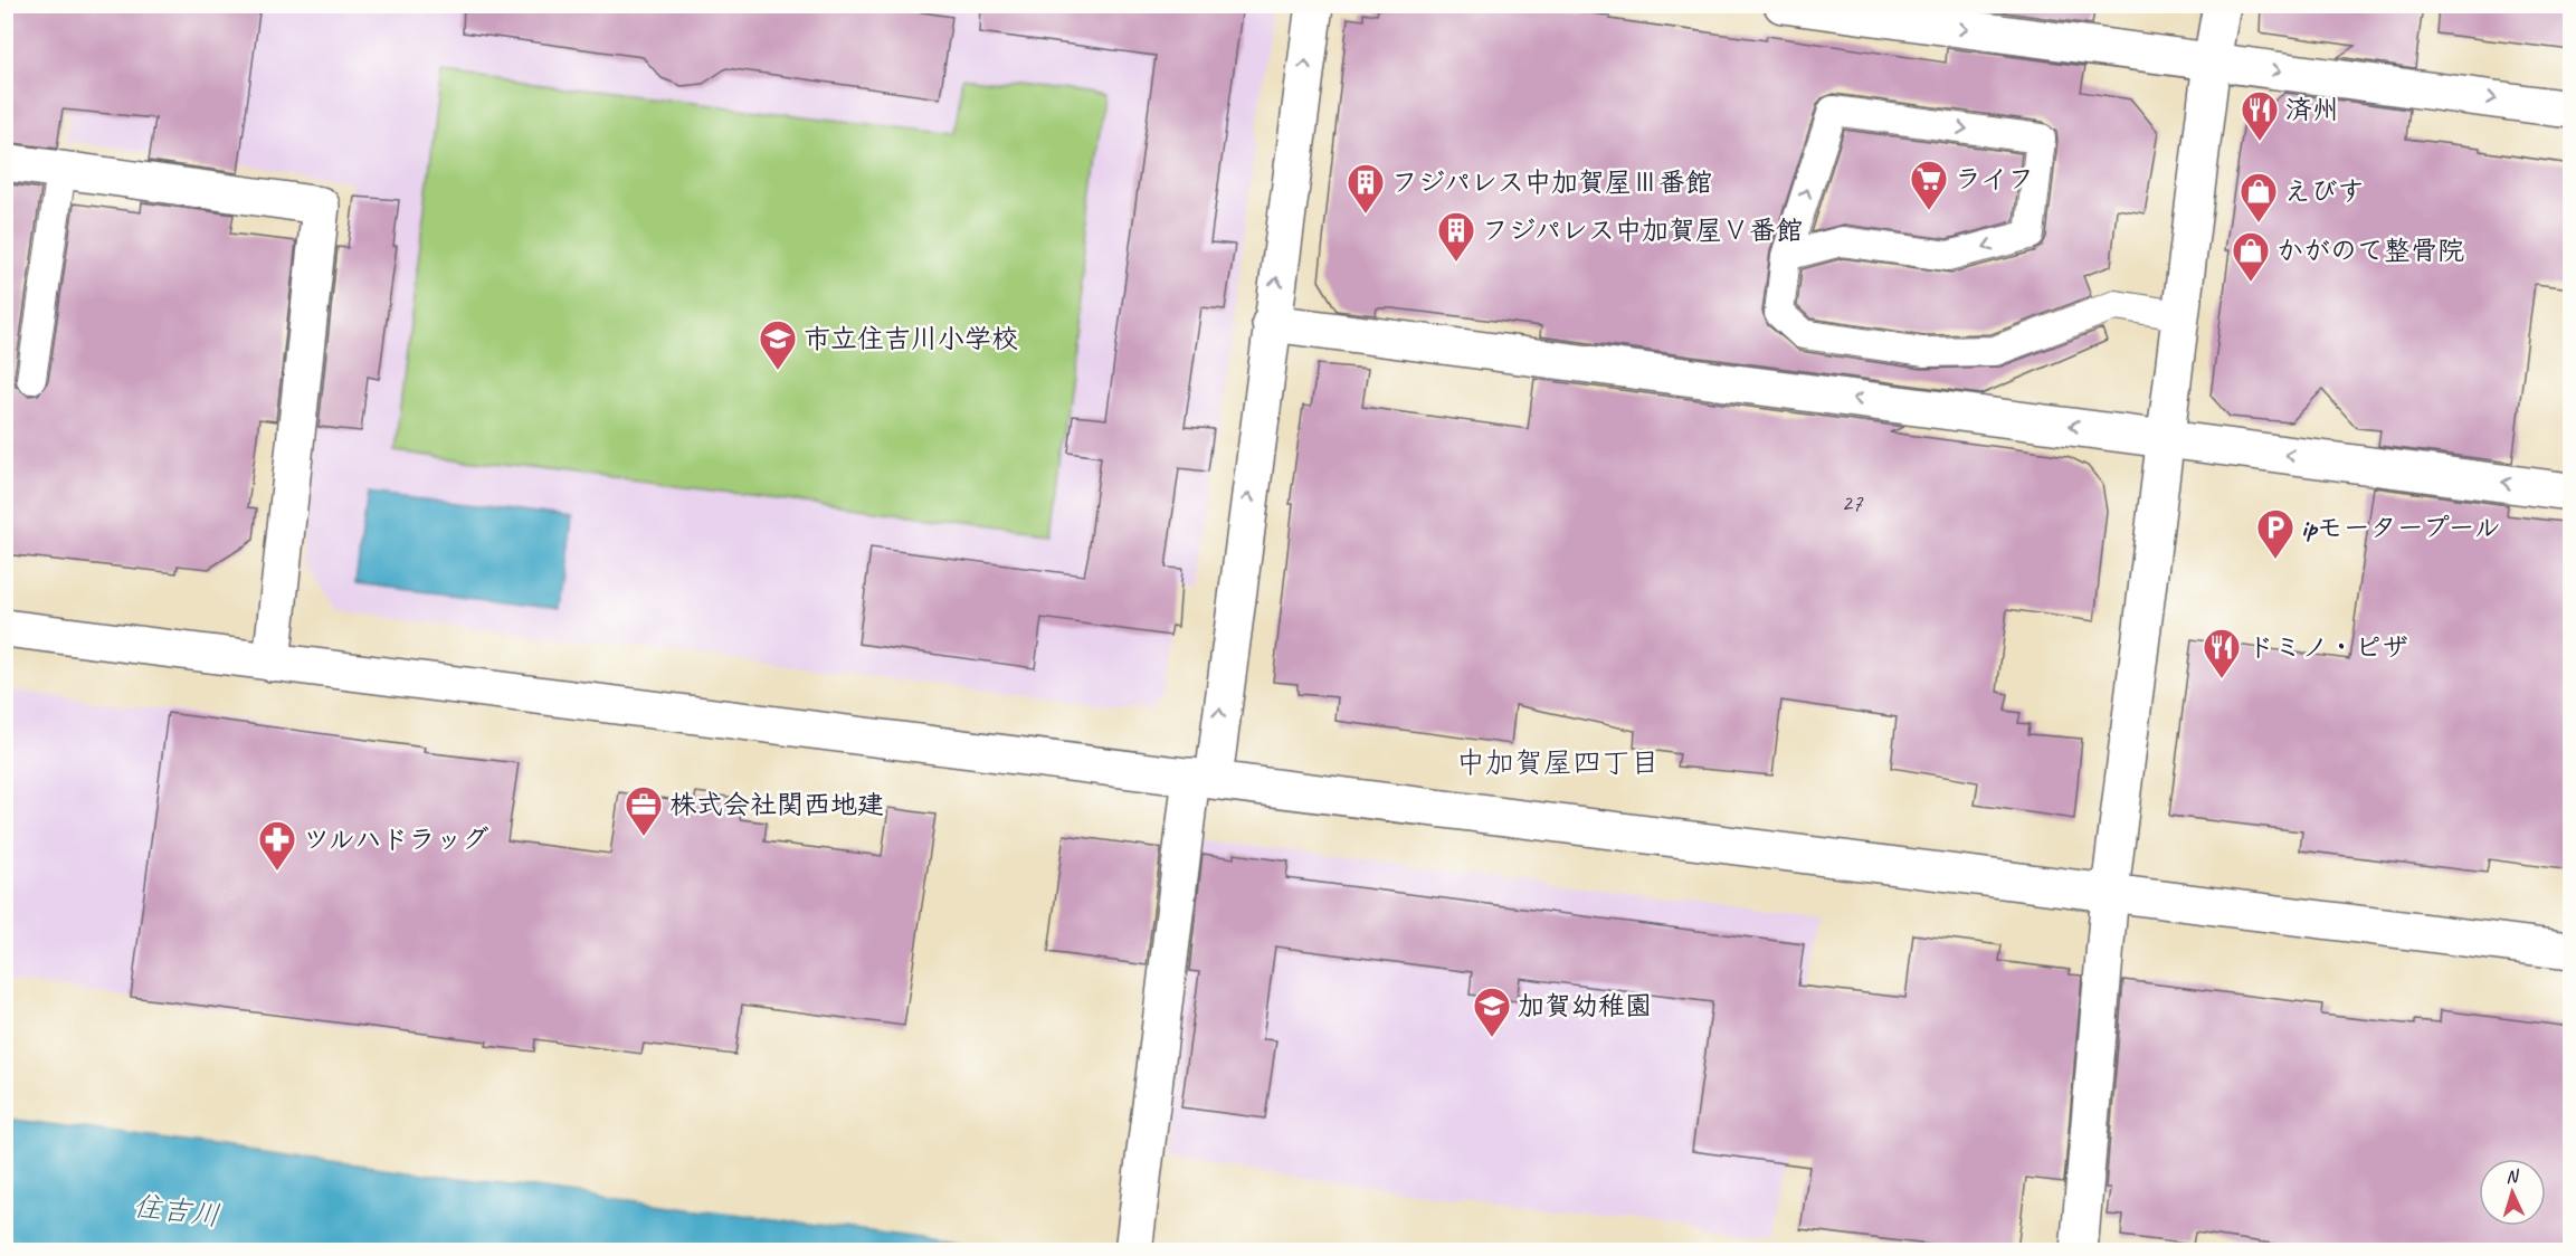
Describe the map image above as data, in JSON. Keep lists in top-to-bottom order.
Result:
{
  "districts": ["中加賀屋四丁目"],
  "water": ["住吉川"],
  "places": {
    "restaurant": ["済州", "ドミノ・ピザ"],
    "supermarket": ["ライフ"],
    "building": ["フジパレス中加賀屋Ⅲ番館", "フジパレス中加賀屋Ⅴ番館"],
    "shop": ["えびす", "かがのて整骨院"],
    "school or university": ["市立住吉川小学校", "加賀幼稚園"],
    "parking": ["ipモータープール"],
    "office": ["株式会社関西地建"],
    "pharmacy": ["ツルハドラッグ"]
  },
  "house_numbers": ["27"],
  "north": "top"
}
